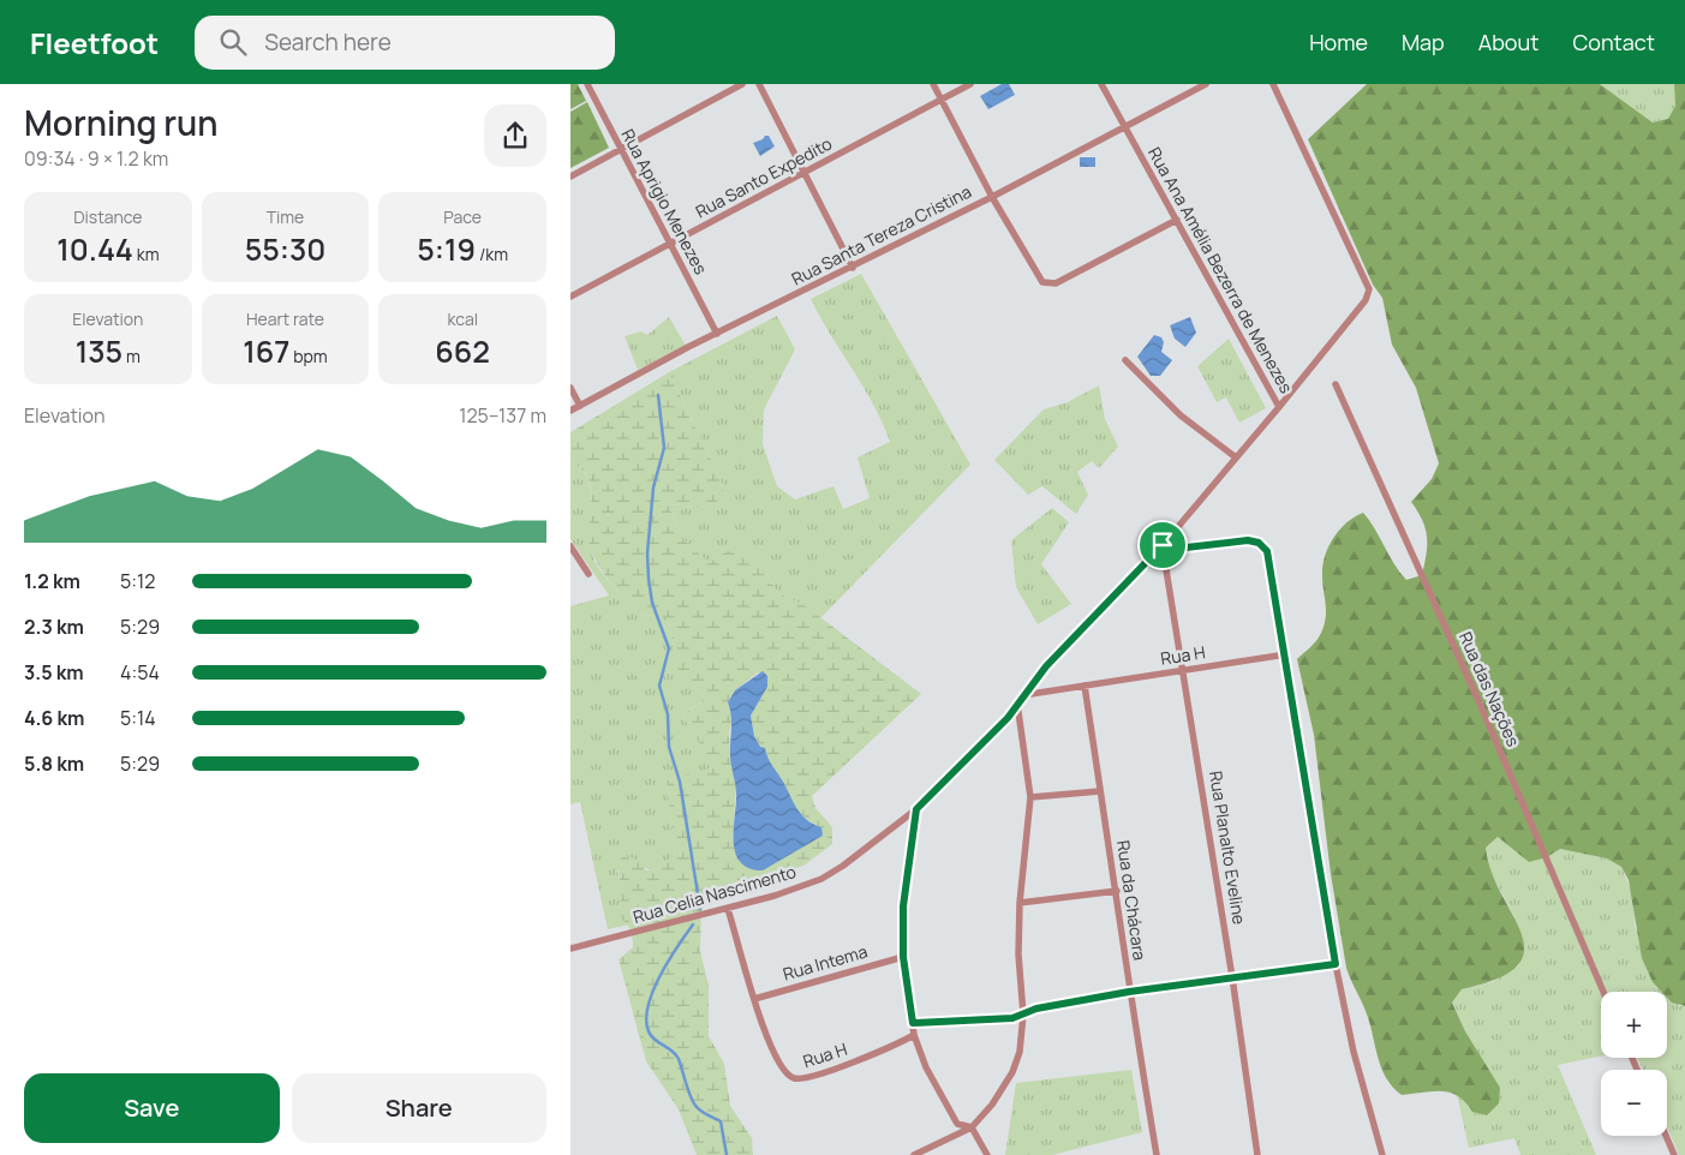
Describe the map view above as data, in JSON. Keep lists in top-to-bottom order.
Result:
{
  "streets": {
    "street": [
      "Rua Santo Expedito",
      "Rua Aprigio Menezes",
      "Rua Santa Tereza Cristina",
      "Rua Ana Amélia Bezerra de Menezes",
      "Rua H",
      "Rua das Nações",
      "Rua Planalto Eveline",
      "Rua Celia Nascimento",
      "Rua da Chácara",
      "Rua Intema"
    ]
  },
  "crossings": [
    ["Rua Santo Expedito", "Rua Aprigio Menezes"],
    ["Rua Aprigio Menezes", "Rua Santa Tereza Cristina"],
    ["Rua Santa Tereza Cristina", "Rua Ana Amélia Bezerra de Menezes"],
    ["Rua Ana Amélia Bezerra de Menezes", "Rua H"],
    ["Rua Ana Amélia Bezerra de Menezes", "Rua Planalto Eveline"],
    ["Rua Ana Amélia Bezerra de Menezes", "Rua Celia Nascimento"],
    ["Rua H", "Rua Planalto Eveline"],
    ["Rua H", "Rua da Chácara"],
    ["Rua H", "Rua Intema"]
  ],
  "page": {
    "header": "Fleetfoot",
    "search": "Search here",
    "nav": [
      "Home",
      "Map",
      "About",
      "Contact"
    ],
    "heading": ["Morning run", "09:34 · 9 × 1.2 km"],
    "stats": [
      ["Distance", "10.44 km"],
      ["Time", "55:30"],
      ["Pace", "5:19 /km"],
      ["Elevation", "135 m"],
      ["Heart rate", "167 bpm"],
      ["kcal", "662"]
    ],
    "chart": ["Elevation", "125–137 m"],
    "list": [
      {
        "name": "1.2 km",
        "note": "5:12"
      },
      {
        "name": "2.3 km",
        "note": "5:29"
      },
      {
        "name": "3.5 km",
        "note": "4:54"
      },
      {
        "name": "4.6 km",
        "note": "5:14"
      },
      {
        "name": "5.8 km",
        "note": "5:29"
      }
    ],
    "map_buttons": ["+", "−"],
    "buttons": ["Save", "Share"]
  }
}
